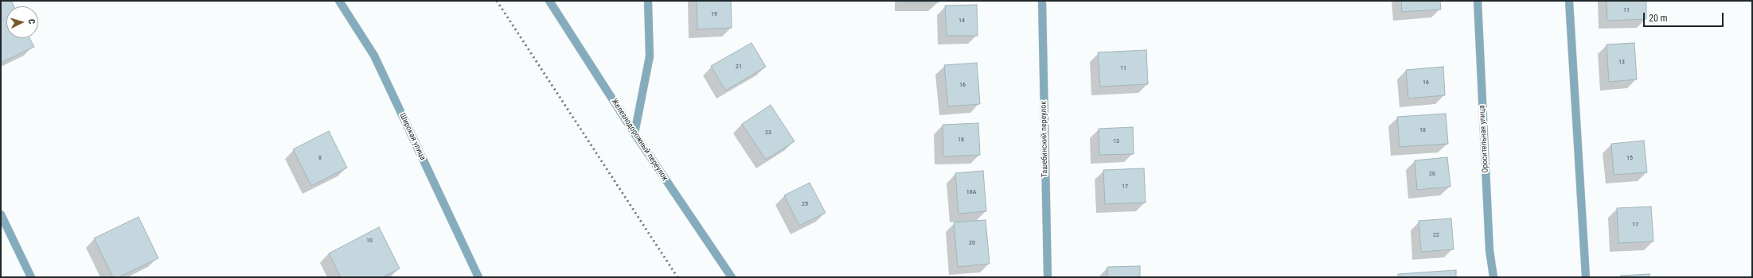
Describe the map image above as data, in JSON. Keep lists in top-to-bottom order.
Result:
{
  "streets": {
    "street": [
      "Широкая улица",
      "Ташебинский переулок",
      "Оросительная улица",
      "Железнодорожный переулок"
    ]
  },
  "house_numbers": [
    "11",
    "19",
    "14",
    "13",
    "21",
    "11",
    "16",
    "16",
    "18",
    "23",
    "18",
    "13",
    "8",
    "15",
    "20",
    "17",
    "18А",
    "25",
    "17",
    "22",
    "10",
    "20"
  ],
  "scale_bar": "20 m",
  "north": "right"
}
